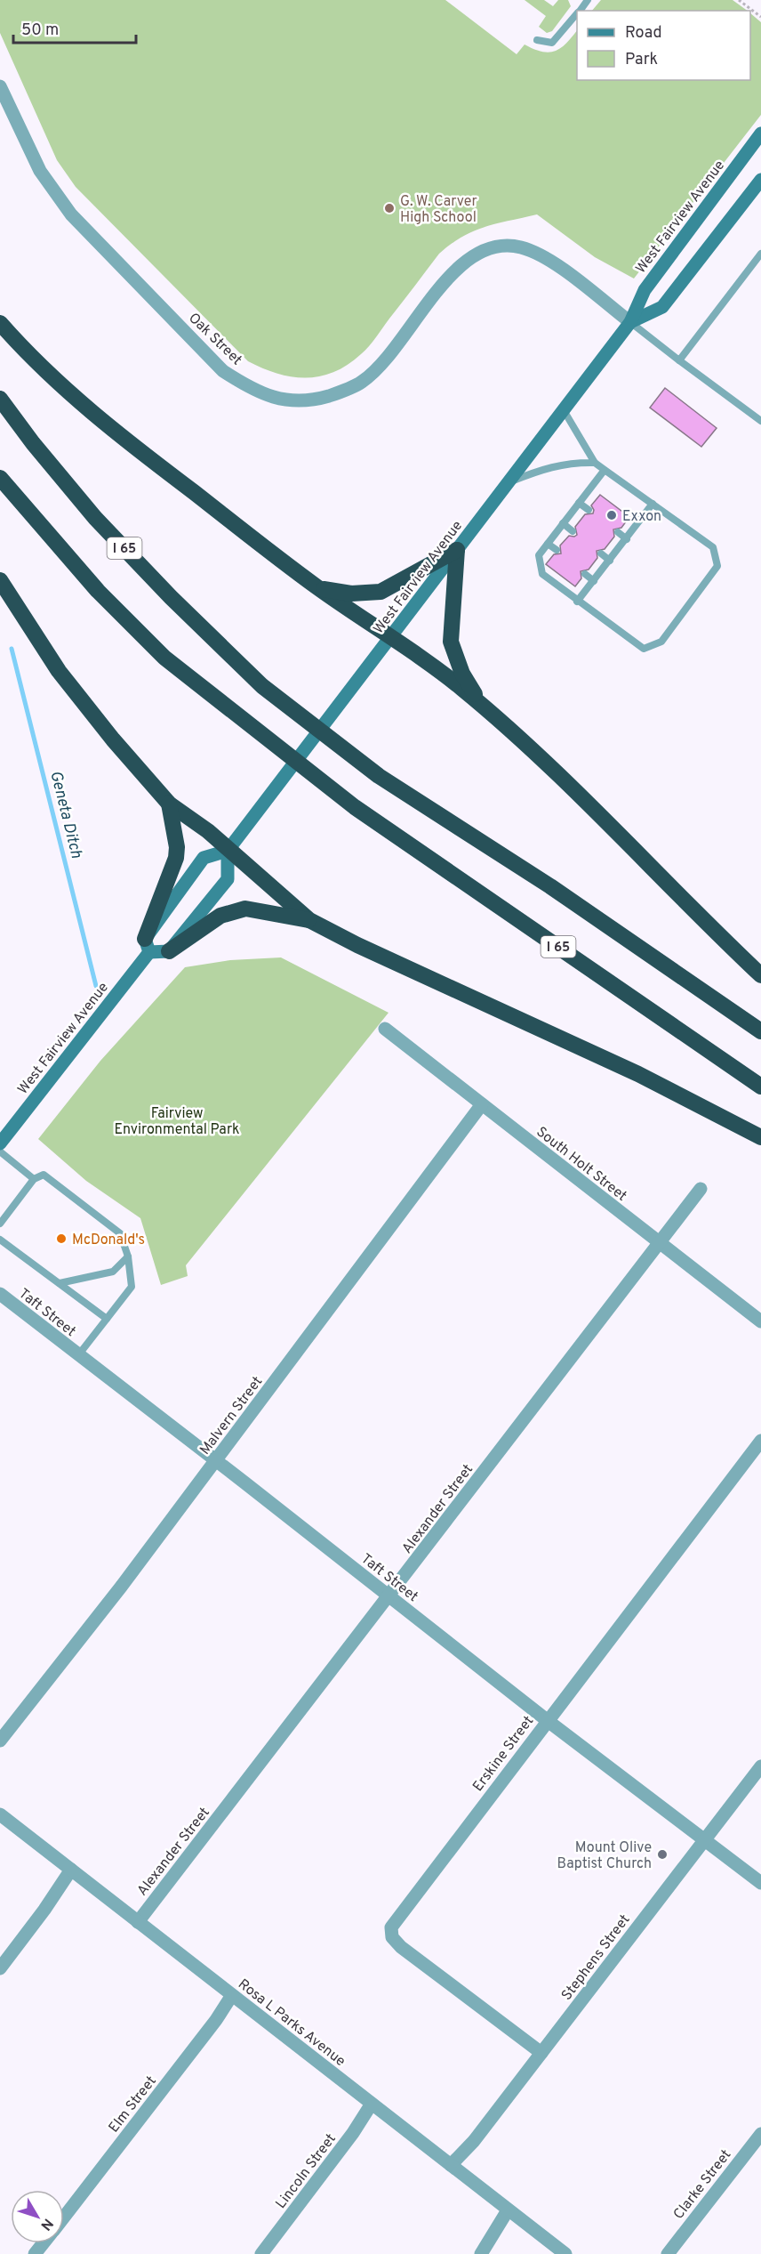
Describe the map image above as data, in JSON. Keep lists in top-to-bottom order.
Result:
{
  "streets": {
    "highway": ["I 65"],
    "main road": ["West Fairview Avenue"],
    "street": [
      "Oak Street",
      "South Holt Street",
      "Taft Street",
      "Malvern Street",
      "Alexander Street",
      "Erskine Street",
      "Stephens Street",
      "Rosa L Parks Avenue",
      "Elm Street",
      "Lincoln Street",
      "Clarke Street"
    ]
  },
  "crossings": [
    ["West Fairview Avenue", "Oak Street"],
    ["South Holt Street", "Malvern Street"],
    ["South Holt Street", "Alexander Street"],
    ["Taft Street", "Malvern Street"],
    ["Taft Street", "Alexander Street"],
    ["Taft Street", "Erskine Street"],
    ["Taft Street", "Stephens Street"],
    ["Alexander Street", "Rosa L Parks Avenue"],
    ["Erskine Street", "Stephens Street"],
    ["Stephens Street", "Rosa L Parks Avenue"],
    ["Rosa L Parks Avenue", "Elm Street"],
    ["Rosa L Parks Avenue", "Lincoln Street"]
  ],
  "water": ["Geneta Ditch"],
  "parks": ["Fairview Environmental Park"],
  "places": [
    "G. W. Carver High School",
    "Exxon",
    "McDonald's",
    "Mount Olive Baptist Church"
  ],
  "legend": ["Road", "Park"],
  "scale_bar": "50 m",
  "north": "bottom right"
}
